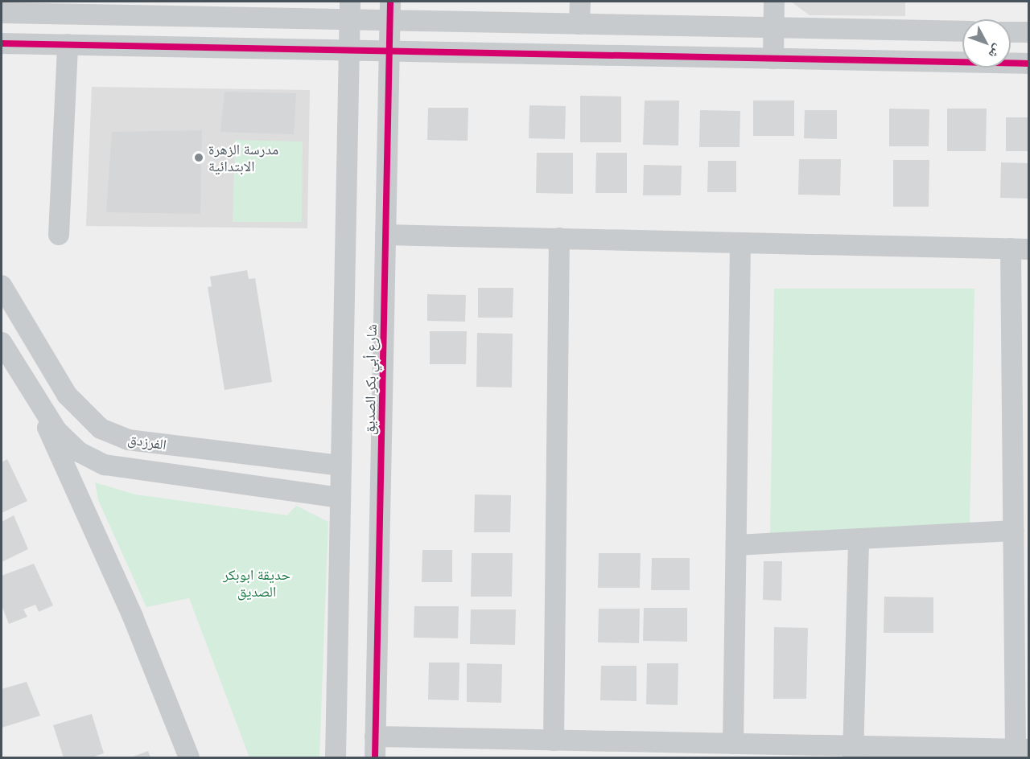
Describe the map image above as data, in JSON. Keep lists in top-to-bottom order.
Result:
{
  "streets": {
    "street": ["شارع أبي بكر الصديق", "الفرزدق"]
  },
  "crossings": [
    ["شارع أبي بكر الصديق", "الفرزدق"]
  ],
  "parks": ["حديقة ابوبكر الصديق"],
  "places": ["مدرسة الزهرة الابتدائية"],
  "north": "bottom right"
}
